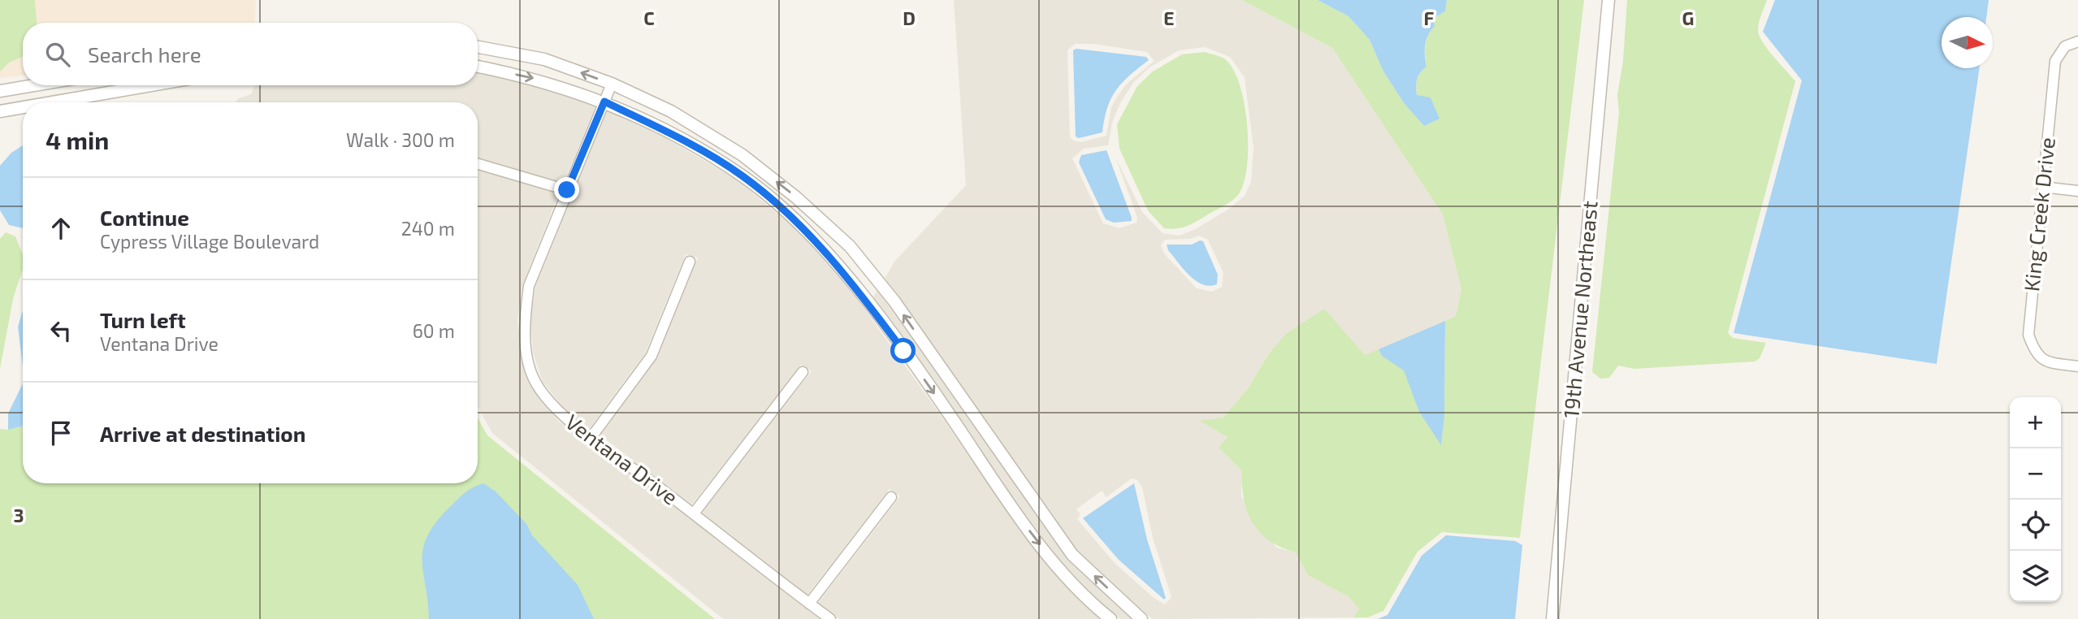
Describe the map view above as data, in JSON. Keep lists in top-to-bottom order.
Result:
{
  "streets": {
    "street": ["King Creek Drive", "19th Avenue Northeast", "Ventana Drive"]
  },
  "north": "right",
  "page": {
    "search": "Search here",
    "heading": ["4 min", "Walk · 300 m"],
    "list": [
      ["Continue", "Cypress Village Boulevard", "240 m"],
      ["Turn left", "Ventana Drive", "60 m"],
      "Arrive at destination"
    ],
    "map_buttons": ["+", "−"]
  },
  "grid": {
    "columns": [
      "C",
      "D",
      "E",
      "F",
      "G"
    ],
    "rows": ["3"]
  }
}
